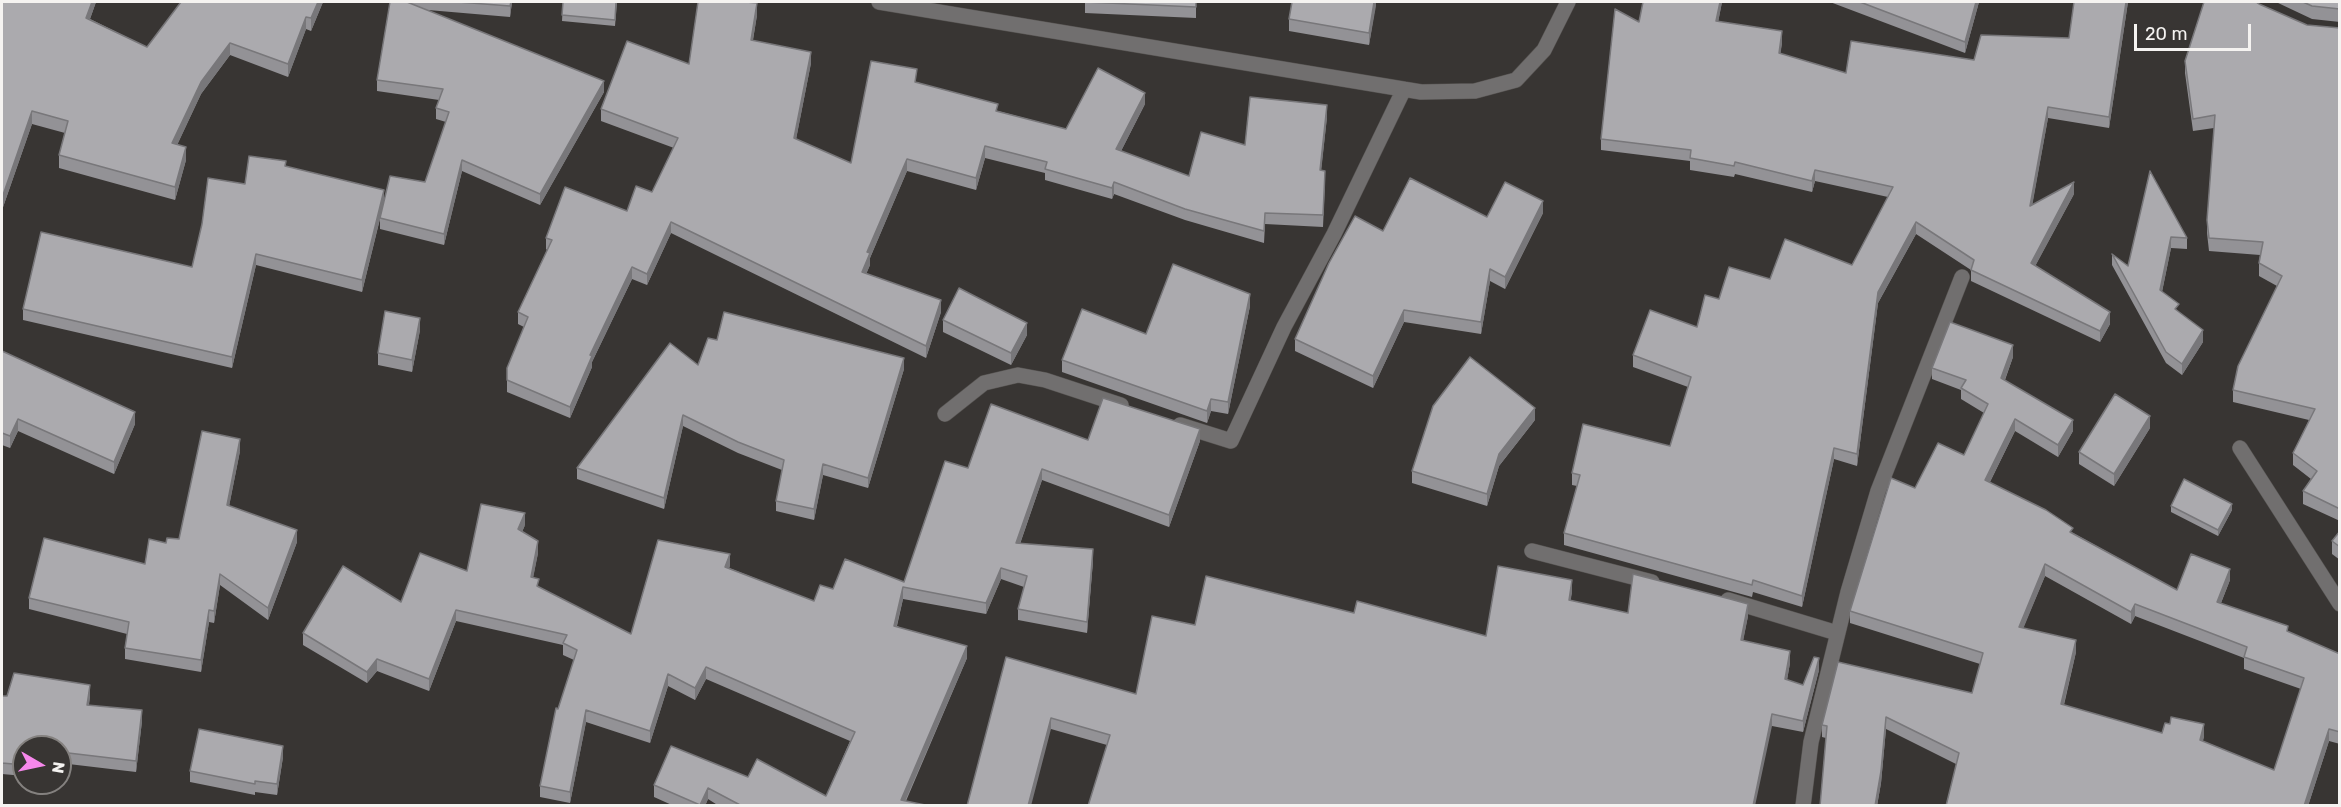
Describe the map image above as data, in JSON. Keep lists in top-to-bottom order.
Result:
{
  "scale_bar": "20 m",
  "north": "right"
}
